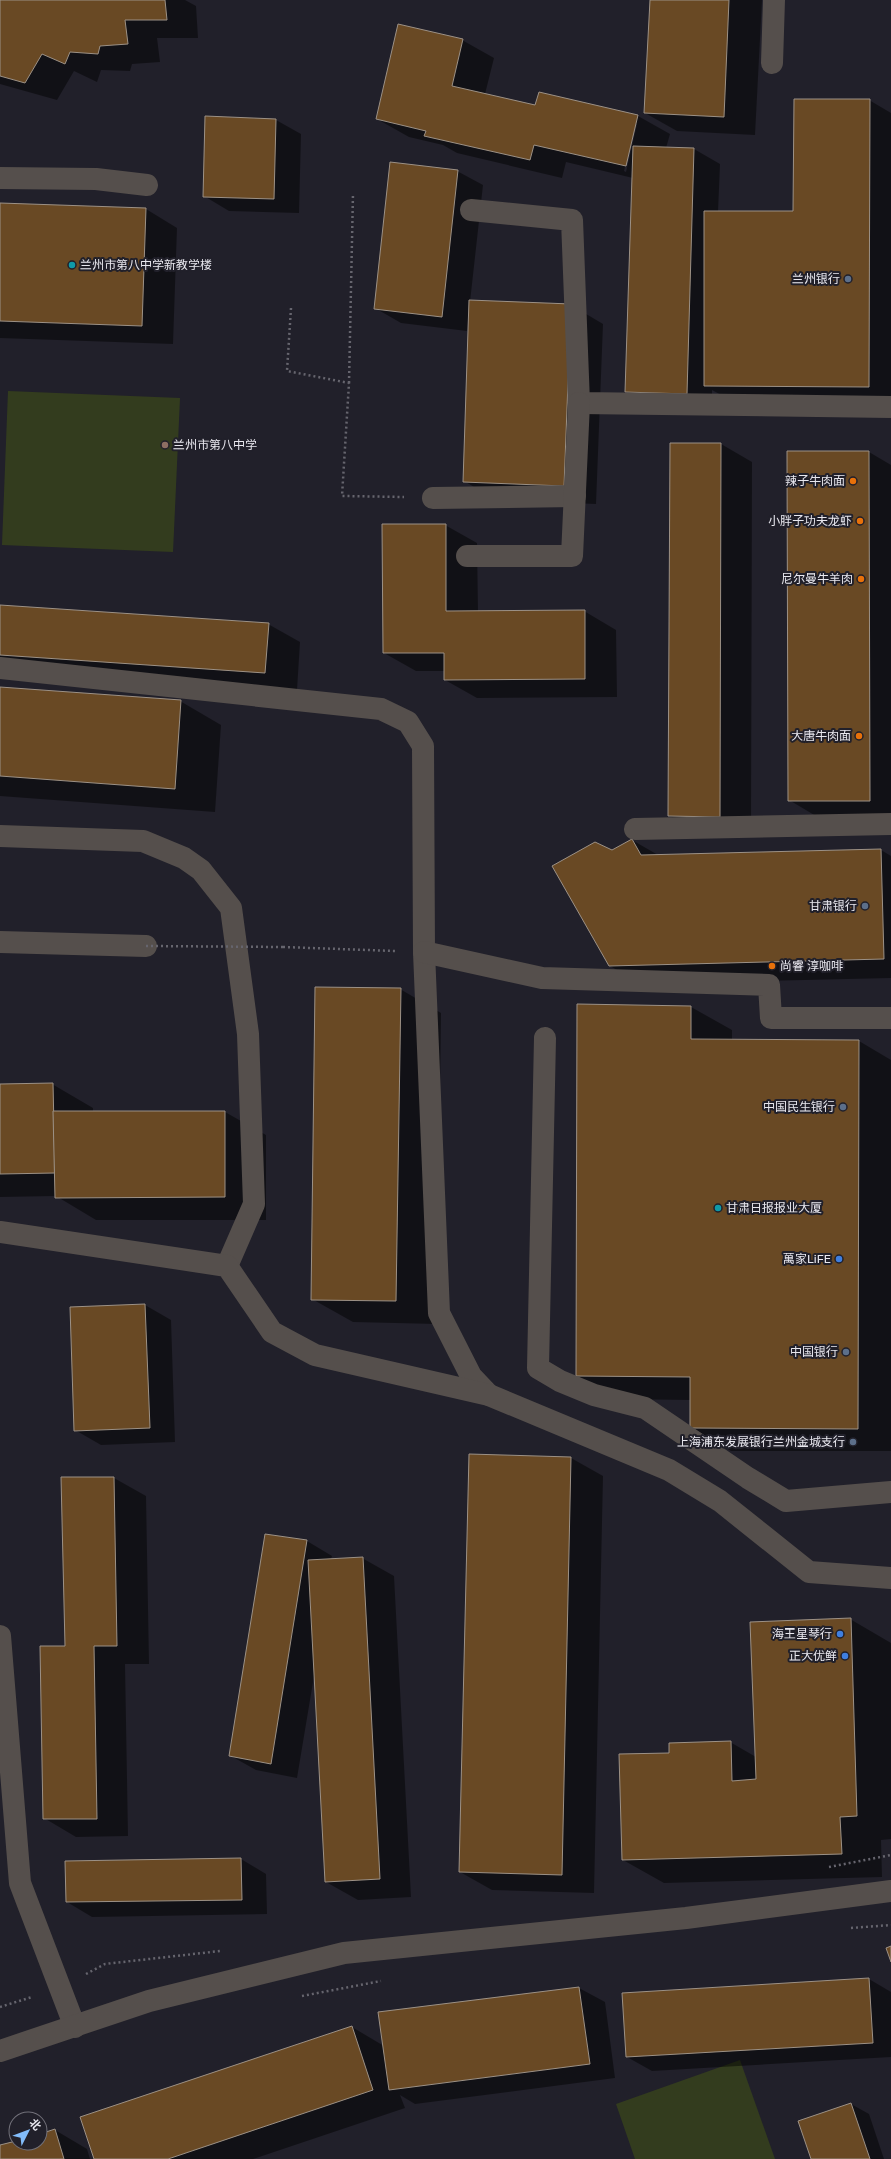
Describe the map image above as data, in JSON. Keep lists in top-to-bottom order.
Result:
{
  "places": [
    "兰州市第八中学新教学楼",
    "兰州银行",
    "兰州市第八中学",
    "辣子牛肉面",
    "小胖子功夫龙虾",
    "尼尔曼牛羊肉",
    "大唐牛肉面",
    "甘肃银行",
    "尚睿 淳咖啡",
    "中国民生银行",
    "甘肃日报报业大厦",
    "萬家LiFE",
    "中国银行",
    "上海浦东发展银行兰州金城支行",
    "海王星琴行",
    "正大优鲜"
  ],
  "north": "top right"
}
